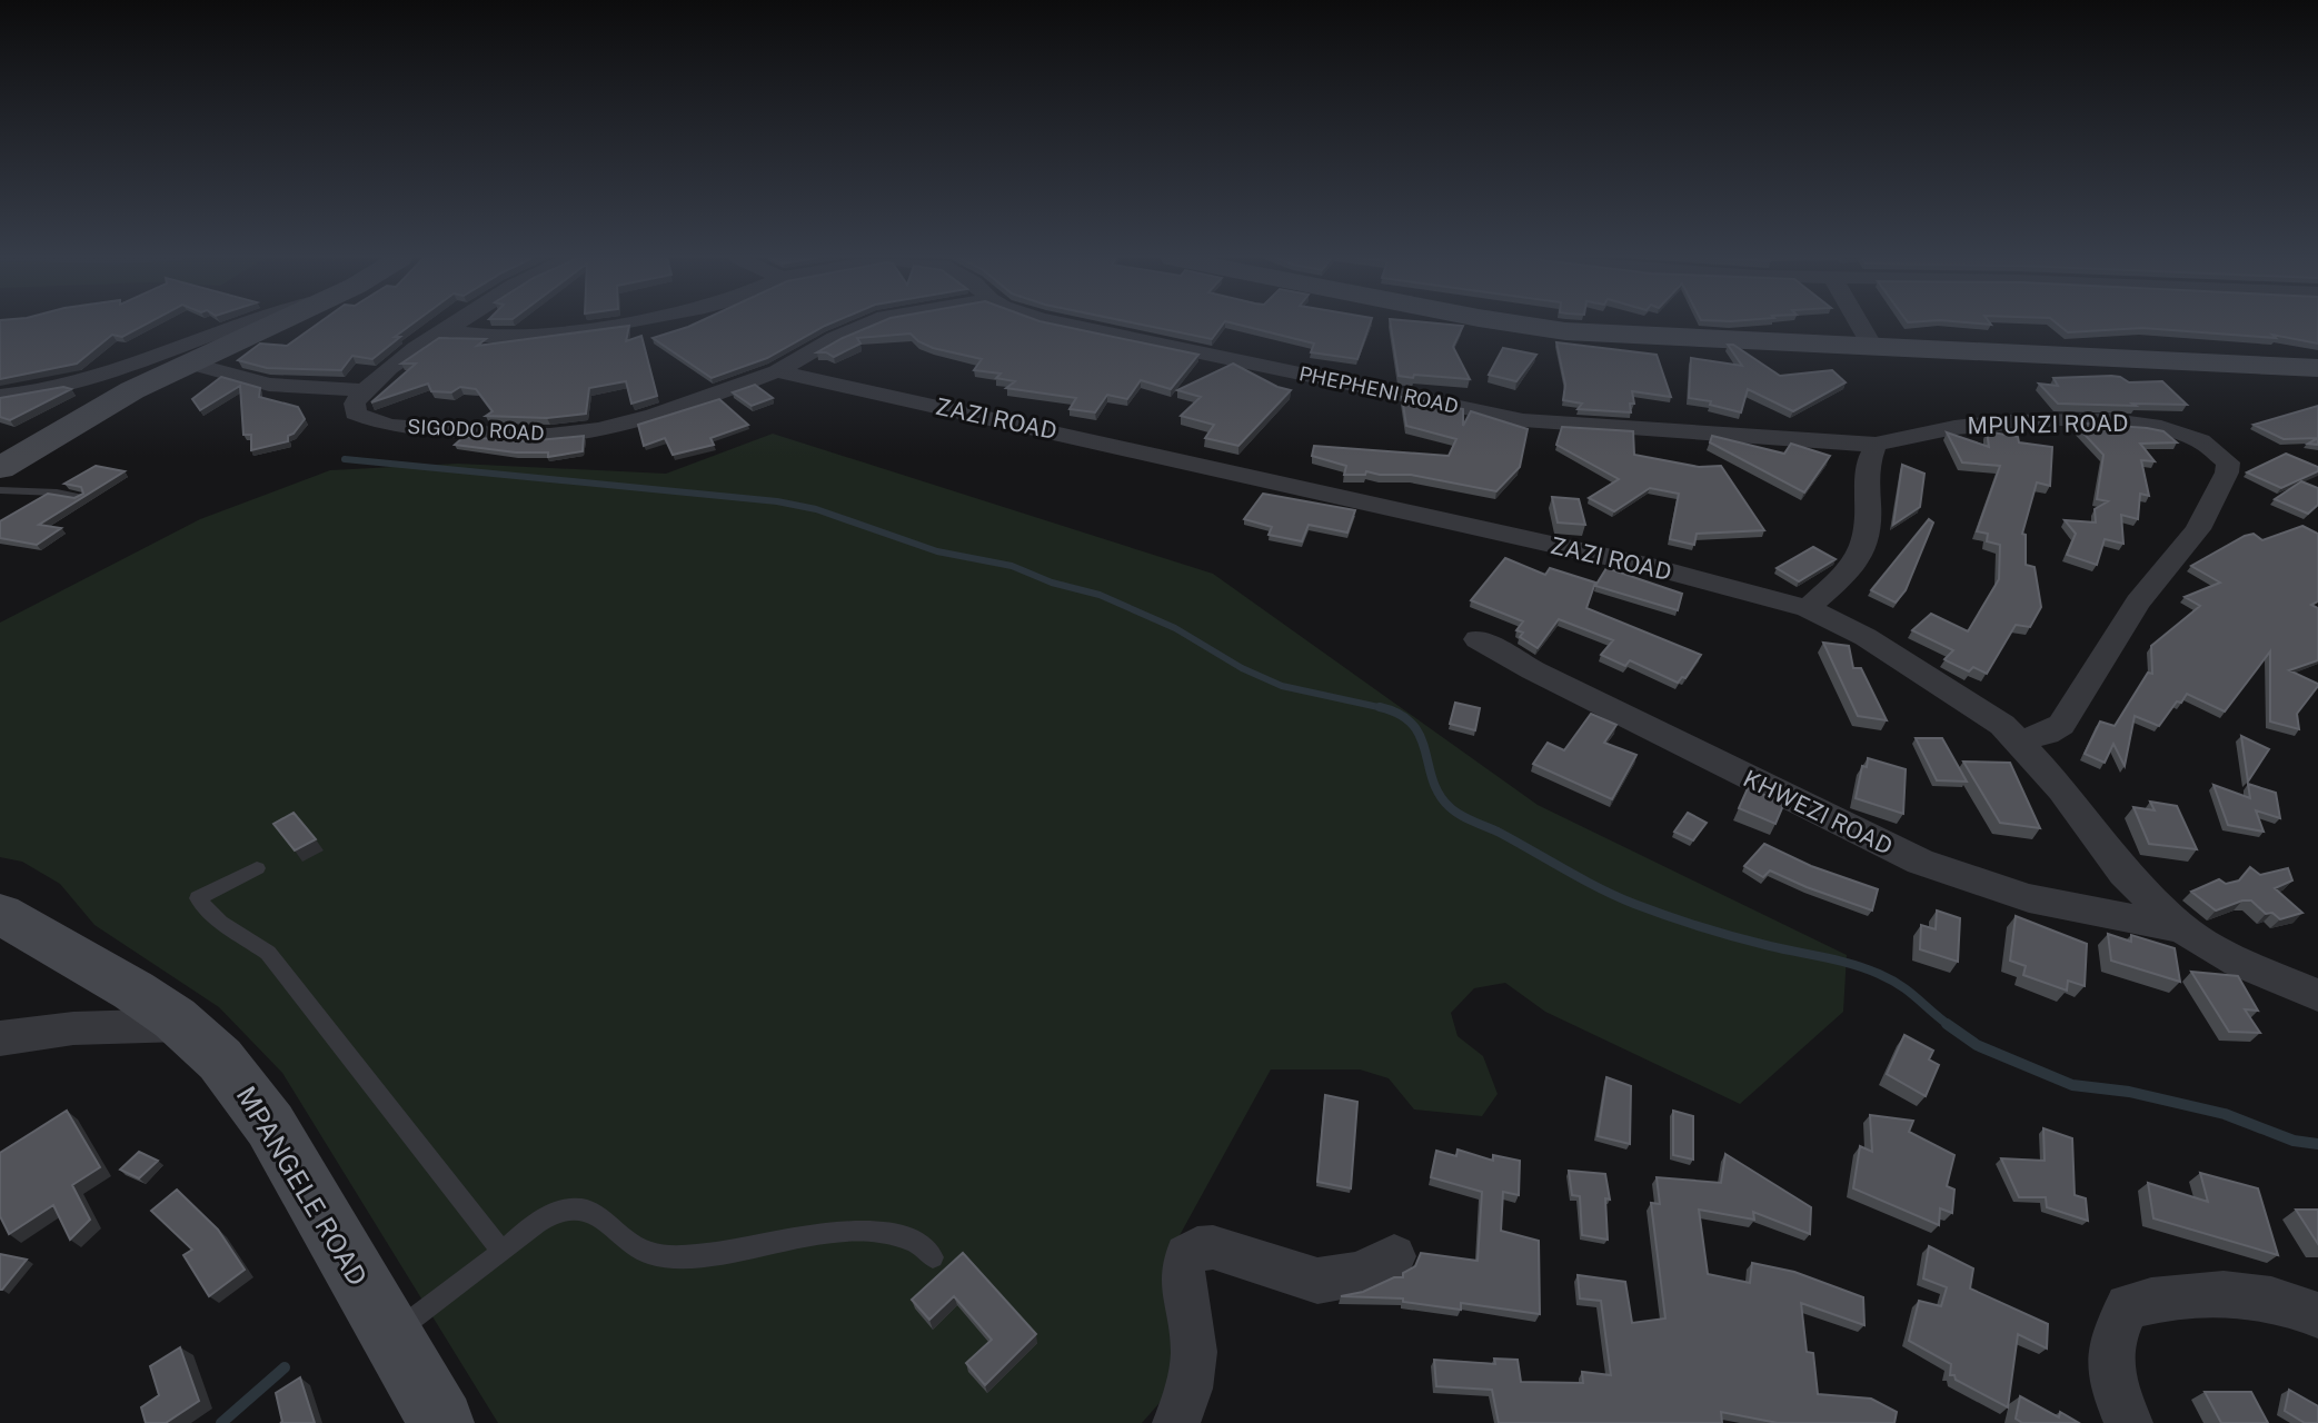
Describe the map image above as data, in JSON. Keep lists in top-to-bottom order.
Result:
{
  "streets": {
    "main road": ["MPANGELE ROAD"],
    "street": [
      "PHEPHENI ROAD",
      "ZAZI ROAD",
      "MPUNZI ROAD",
      "SIGODO ROAD",
      "KHWEZI ROAD"
    ]
  },
  "crossings": [
    ["PHEPHENI ROAD", "MPUNZI ROAD"],
    ["ZAZI ROAD", "MPUNZI ROAD"],
    ["ZAZI ROAD", "SIGODO ROAD"],
    ["ZAZI ROAD", "KHWEZI ROAD"]
  ]
}
